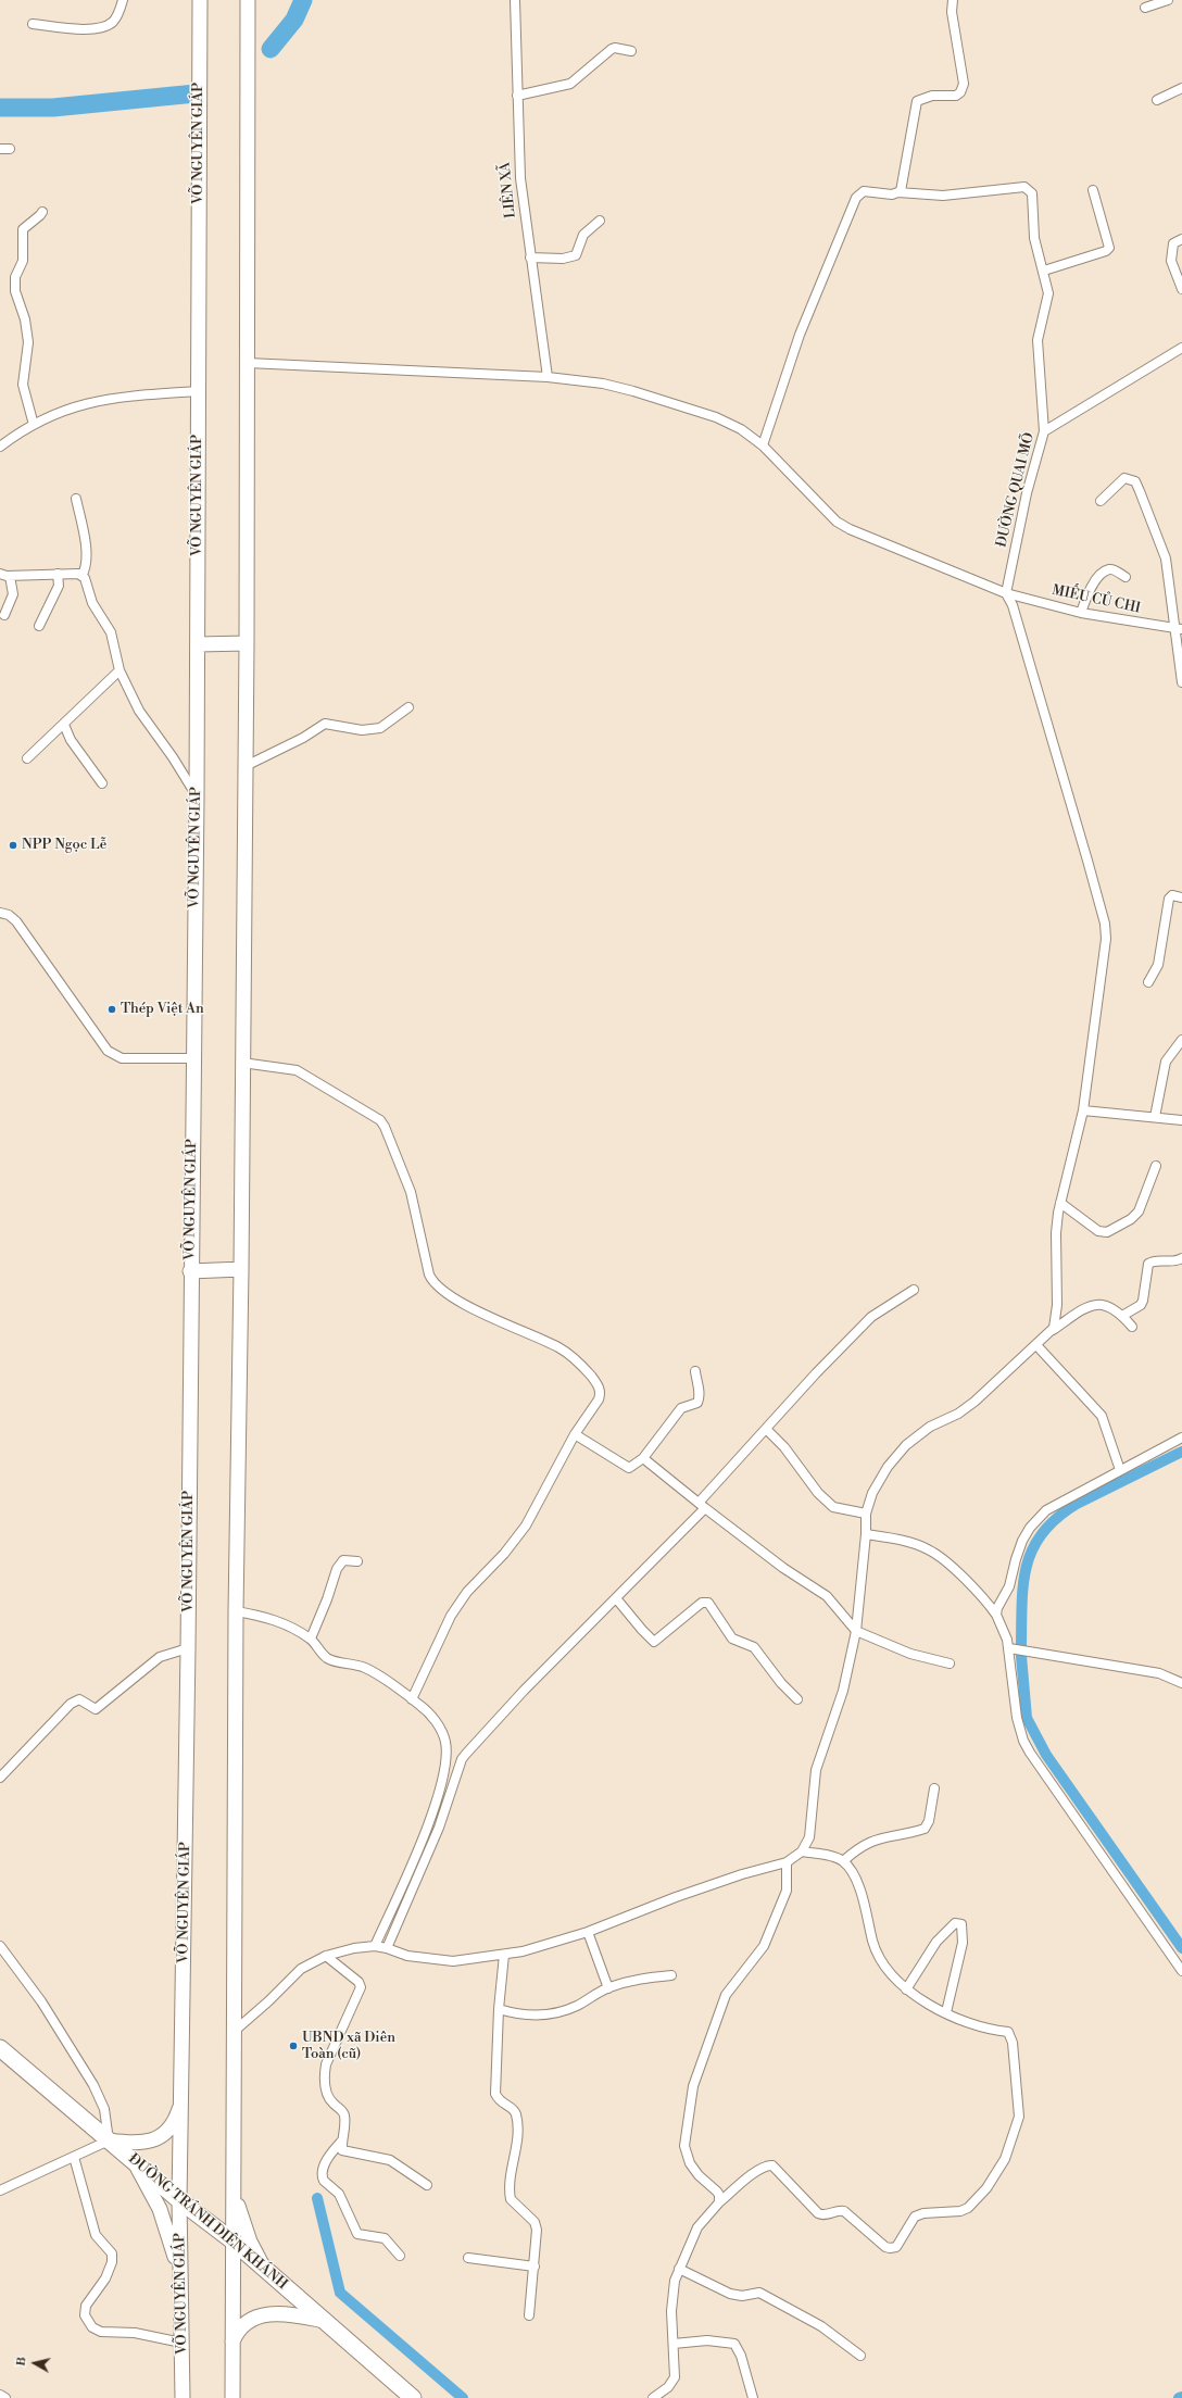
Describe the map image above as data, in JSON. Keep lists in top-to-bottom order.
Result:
{
  "streets": {
    "highway": ["ĐƯỜNG TRÁNH DIÊN KHÁNH"],
    "main road": ["VÕ NGUYÊN GIÁP"],
    "street": ["LIÊN XÃ", "ĐƯỜNG QUAI MÕ", "MIẾU CỦ CHI"]
  },
  "crossings": [
    ["VÕ NGUYÊN GIÁP", "ĐƯỜNG TRÁNH DIÊN KHÁNH"],
    ["LIÊN XÃ", "MIẾU CỦ CHI"],
    ["ĐƯỜNG QUAI MÕ", "MIẾU CỦ CHI"]
  ],
  "places": ["NPP Ngọc Lễ", "Thép Việt An", "UBND xã Diên Toàn (cũ)"],
  "north": "left"
}
